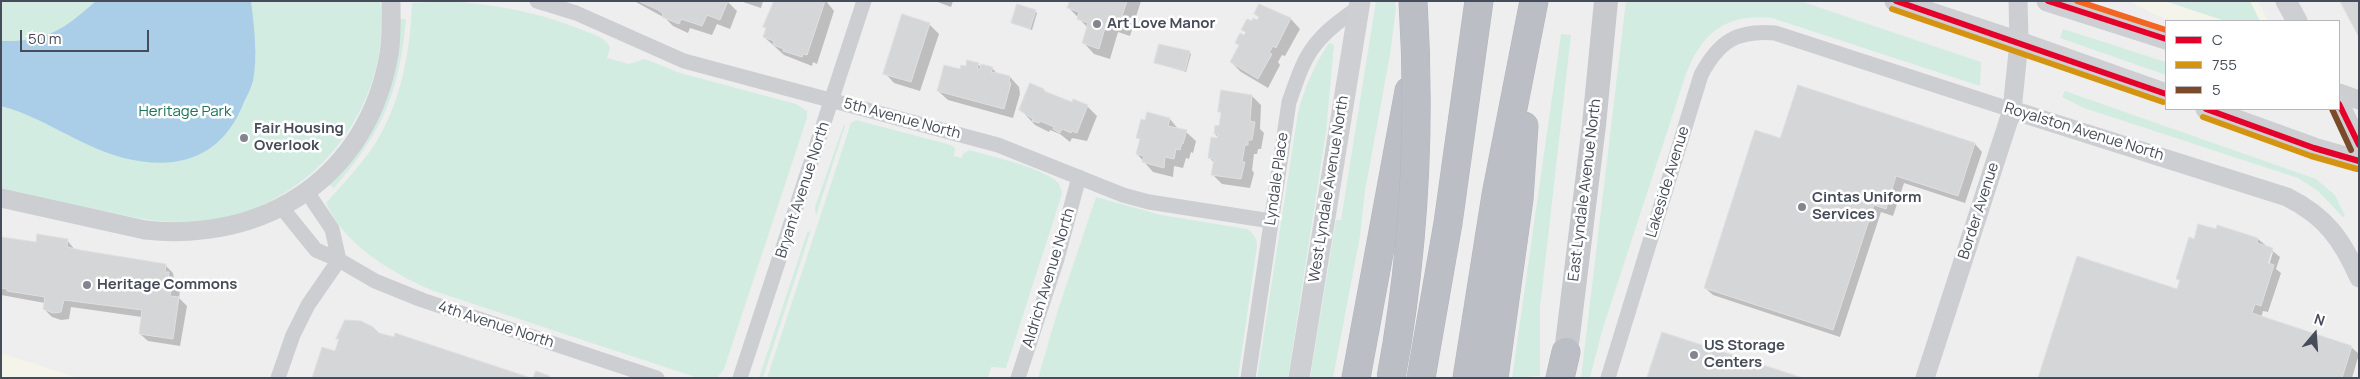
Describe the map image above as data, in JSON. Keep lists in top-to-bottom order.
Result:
{
  "streets": {
    "main road": ["West Lyndale Avenue North", "East Lyndale Avenue North"],
    "street": [
      "5th Avenue North",
      "Royalston Avenue North",
      "Lyndale Place",
      "Lakeside Avenue",
      "Bryant Avenue North",
      "Border Avenue",
      "Aldrich Avenue North",
      "4th Avenue North"
    ]
  },
  "crossings": [
    ["5th Avenue North", "Lyndale Place"],
    ["5th Avenue North", "Bryant Avenue North"],
    ["5th Avenue North", "Aldrich Avenue North"],
    ["Royalston Avenue North", "Lakeside Avenue"],
    ["Royalston Avenue North", "Border Avenue"],
    ["Lyndale Place", "West Lyndale Avenue North"]
  ],
  "parks": ["Heritage Park"],
  "places": [
    "Art Love Manor",
    "Fair Housing Overlook",
    "Cintas Uniform Services",
    "Heritage Commons",
    "US Storage Centers"
  ],
  "lines": ["transit line C", "transit line 755", "transit line 5"],
  "legend": ["C", "755", "5"],
  "scale_bar": "50 m",
  "north": "top"
}
